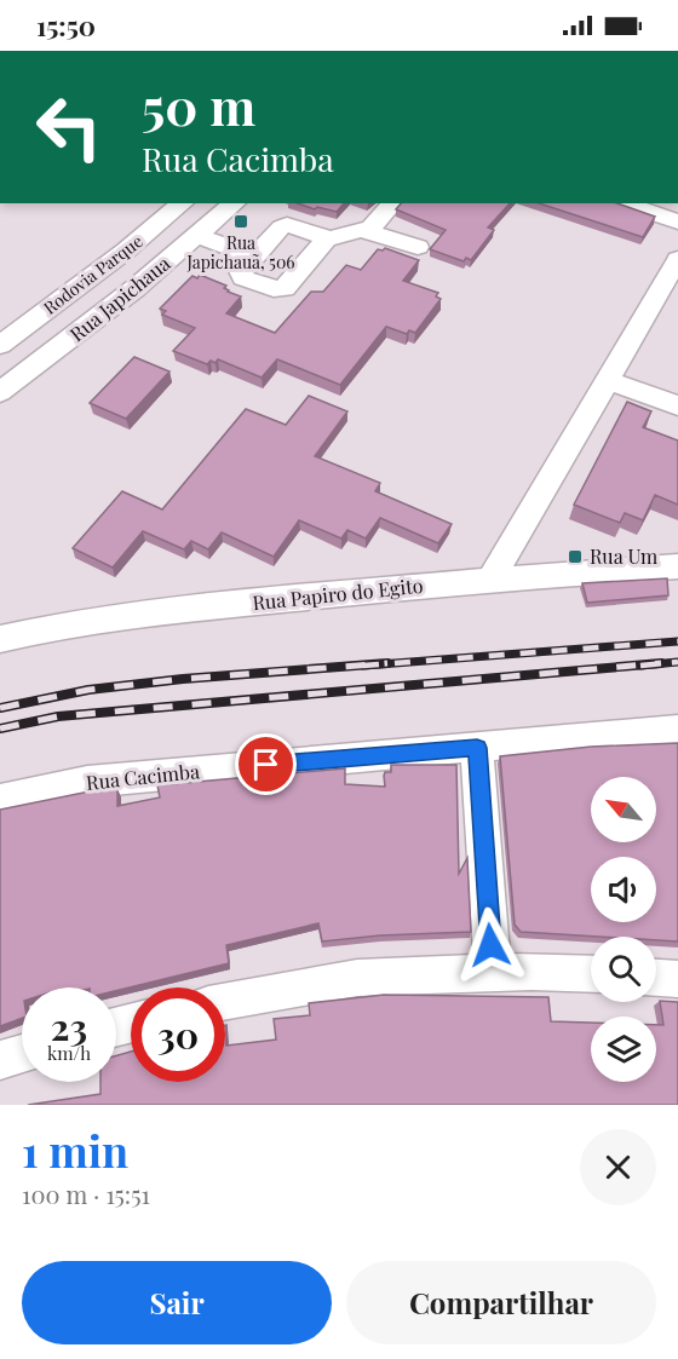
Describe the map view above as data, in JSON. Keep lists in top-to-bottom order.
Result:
{
  "streets": {
    "street": [
      "Rodovia Parque",
      "Rua Japichaua",
      "Rua Papiro do Egito",
      "Rua Cacimba"
    ]
  },
  "places": {
    "transit": ["Rua Japichauã, 506", "Rua Um"]
  },
  "north": "top left",
  "page": {
    "status": "15:50",
    "turn": ["50 m", "Rua Cacimba"],
    "speed": "23 km/h",
    "limit": "30",
    "heading": ["1 min", "100 m · 15:51"],
    "buttons": ["Sair", "Compartilhar"]
  }
}
